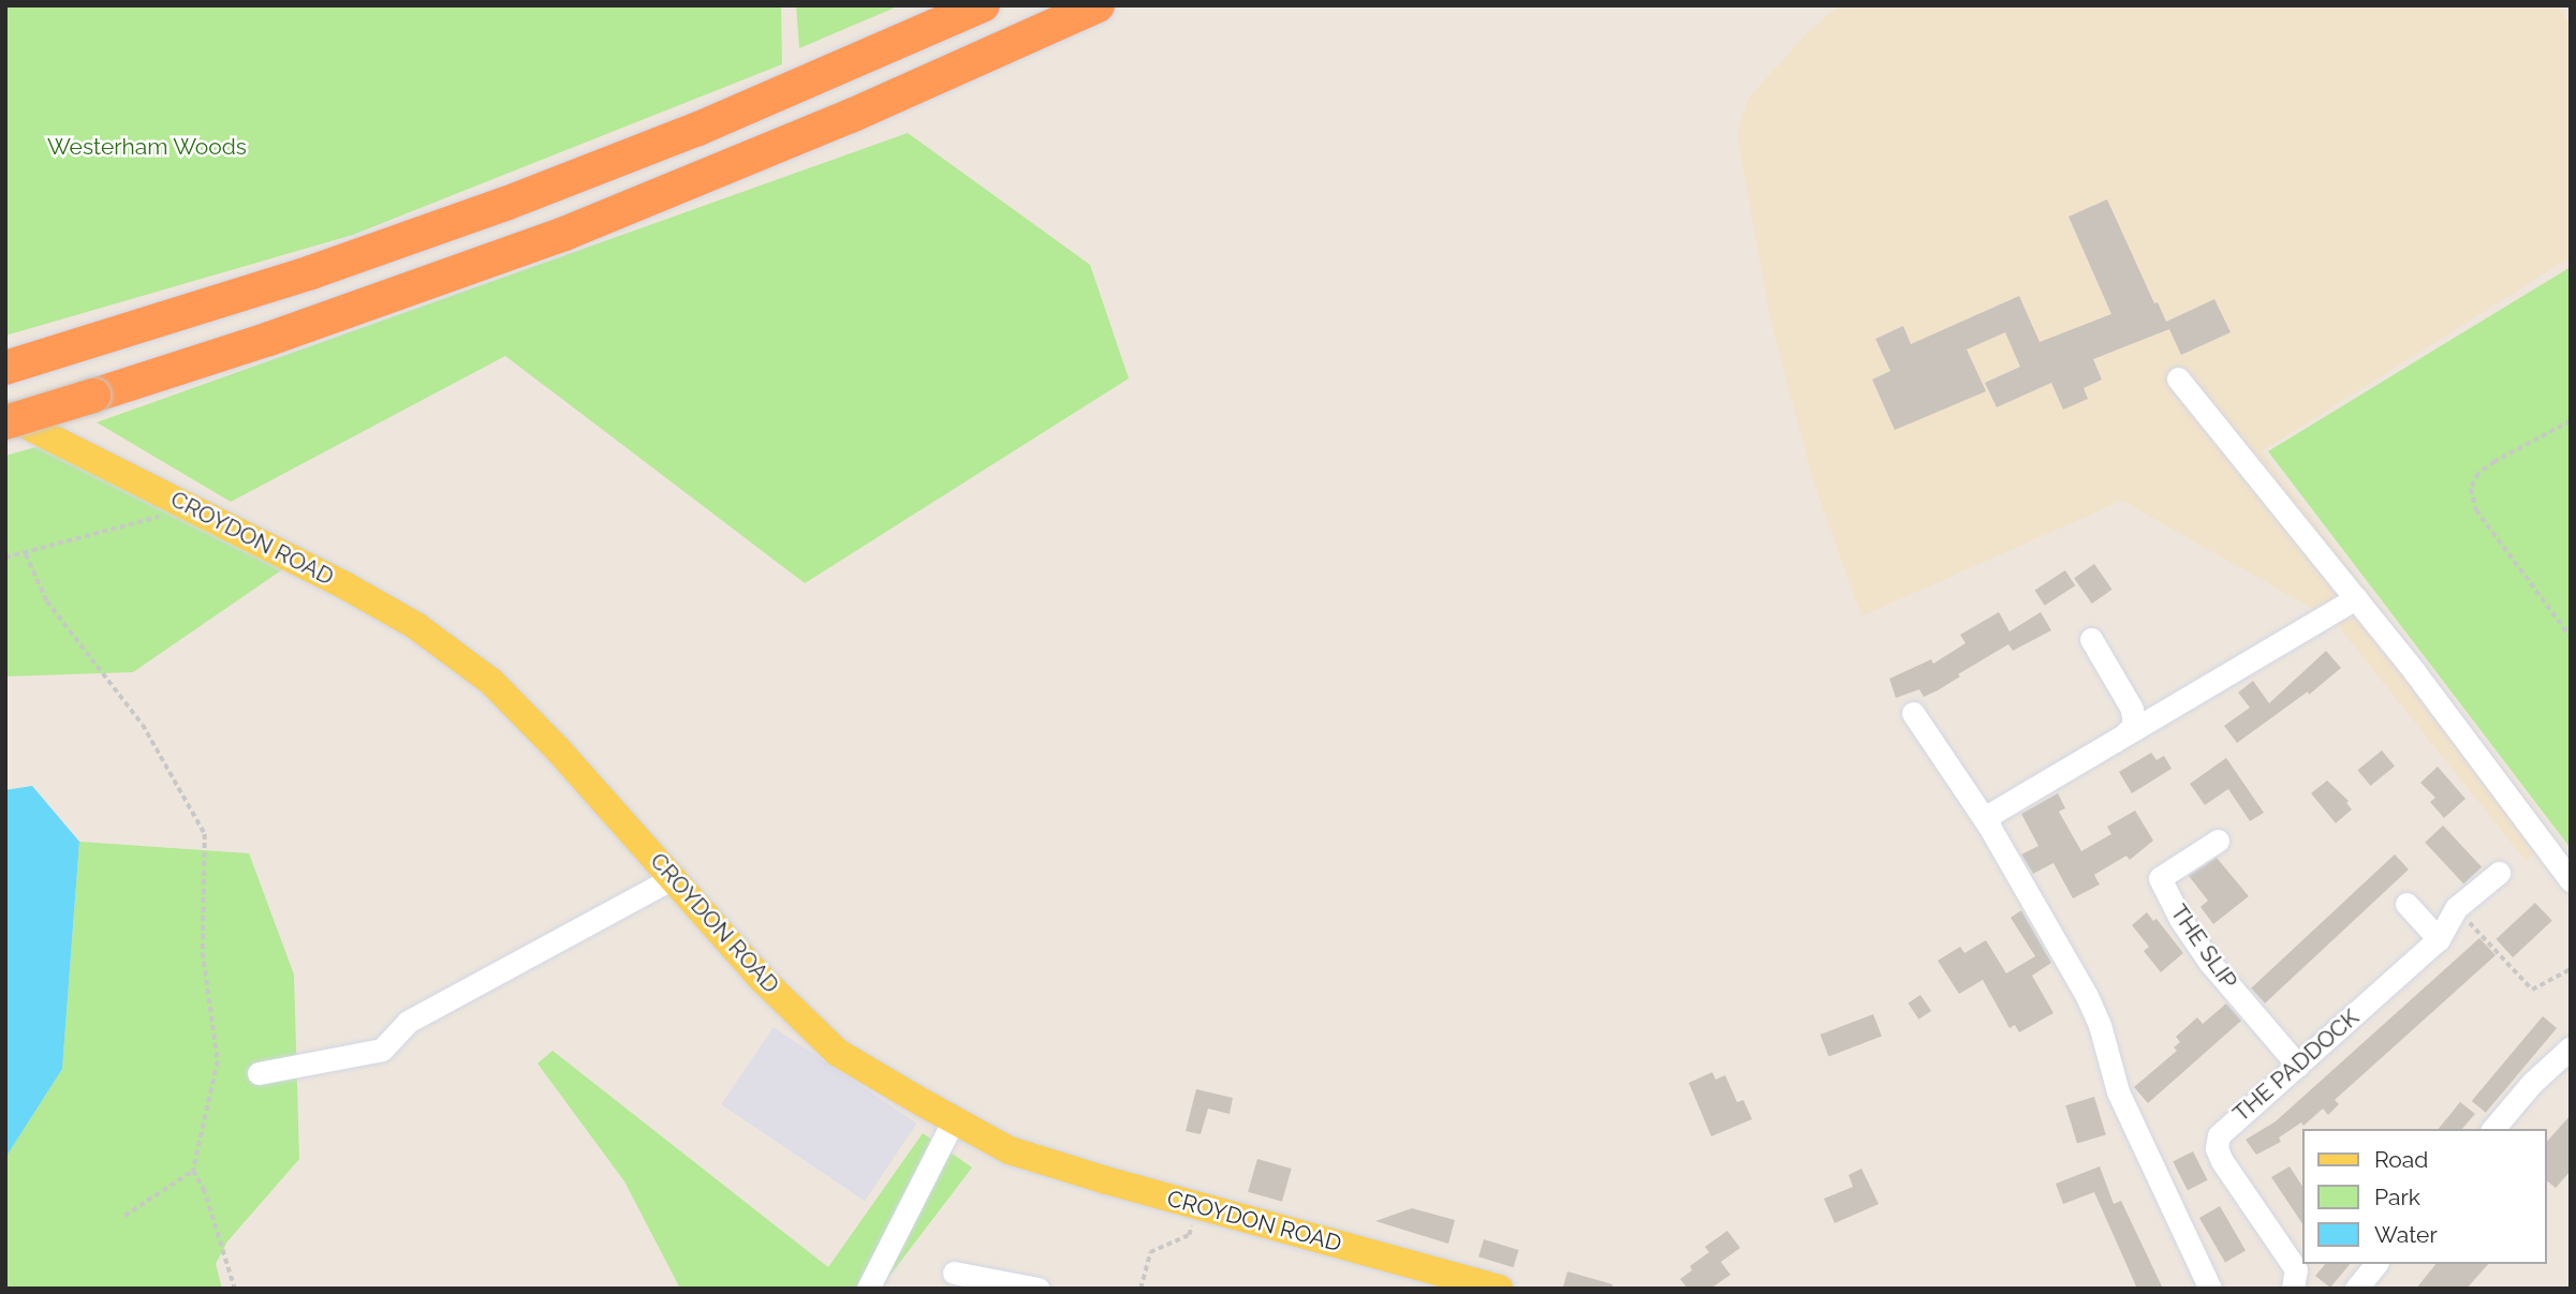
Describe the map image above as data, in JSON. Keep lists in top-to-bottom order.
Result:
{
  "streets": {
    "main road": ["CROYDON ROAD"],
    "street": ["THE SLIP", "THE PADDOCK"]
  },
  "crossings": [
    ["THE SLIP", "THE PADDOCK"]
  ],
  "parks": ["Westerham Woods"],
  "legend": ["Road", "Park", "Water"]
}
